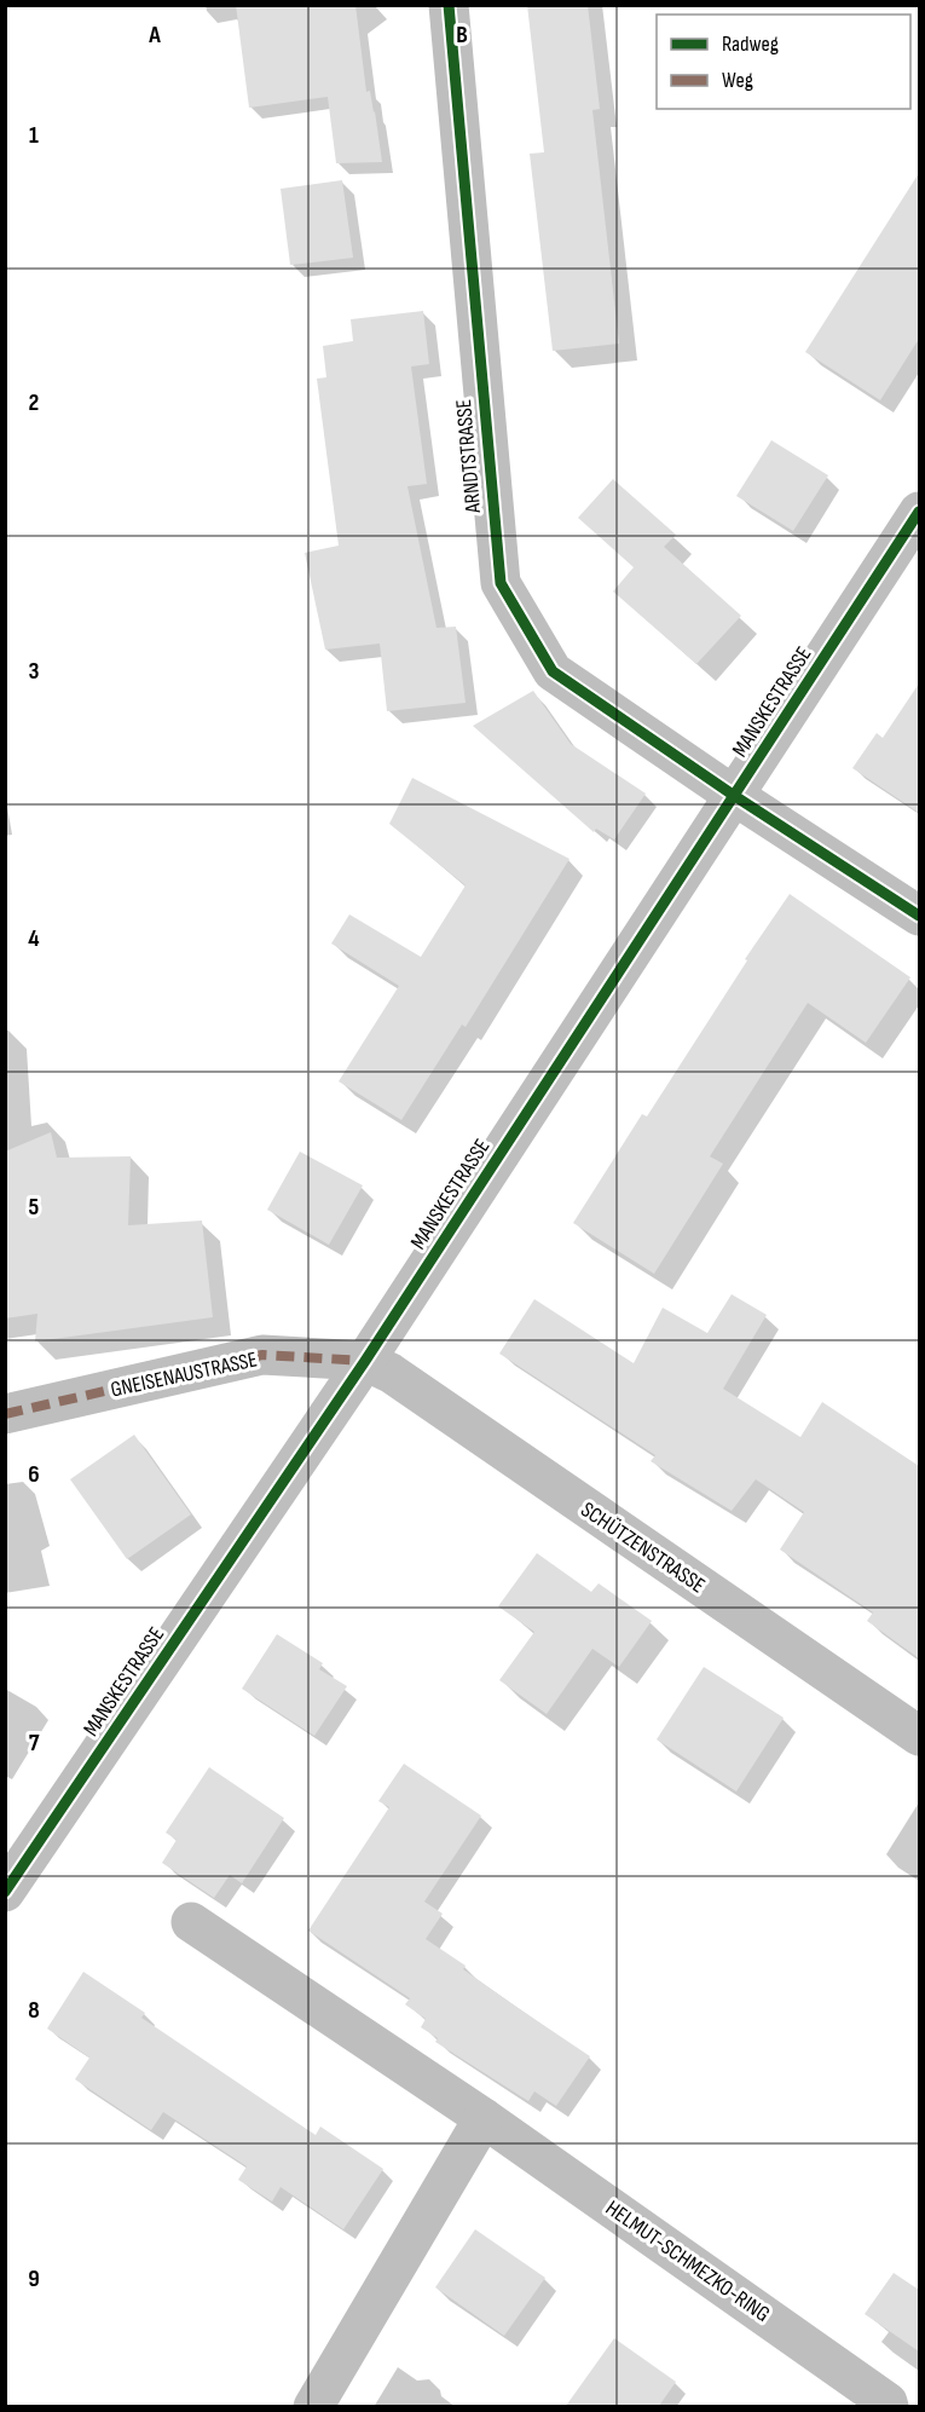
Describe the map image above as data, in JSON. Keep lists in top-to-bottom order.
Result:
{
  "streets": {
    "street": [
      "ARNDTSTRASSE",
      "MANSKESTRASSE",
      "GNEISENAUSTRASSE",
      "SCHÜTZENSTRASSE",
      "HELMUT-SCHMEZKO-RING"
    ]
  },
  "crossings": [
    ["ARNDTSTRASSE", "MANSKESTRASSE"],
    ["MANSKESTRASSE", "GNEISENAUSTRASSE"],
    ["MANSKESTRASSE", "SCHÜTZENSTRASSE"],
    ["GNEISENAUSTRASSE", "SCHÜTZENSTRASSE"]
  ],
  "legend": ["Radweg", "Weg"],
  "grid": {
    "columns": ["A", "B"],
    "rows": [
      "1",
      "2",
      "3",
      "4",
      "5",
      "6",
      "7",
      "8",
      "9"
    ]
  }
}
